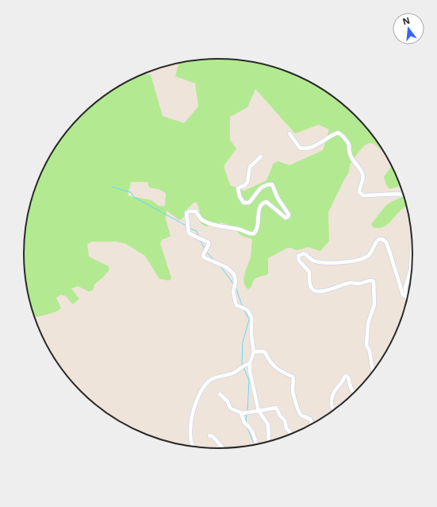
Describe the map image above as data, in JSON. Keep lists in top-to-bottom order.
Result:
{
  "north": "top"
}
